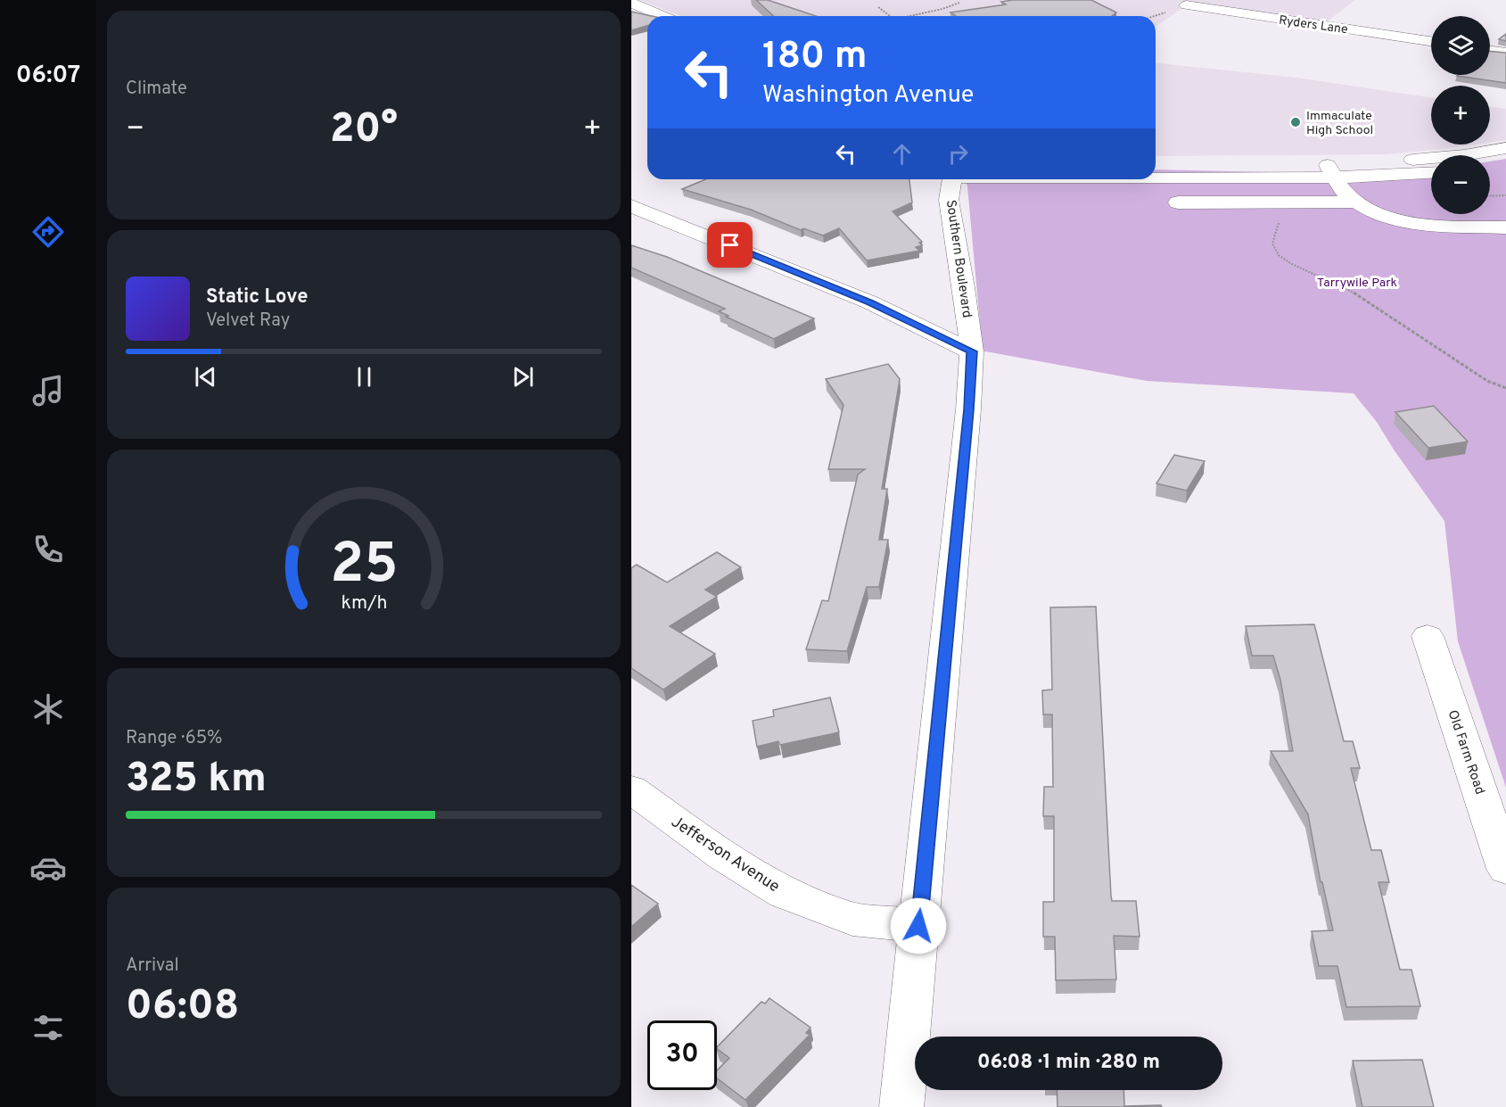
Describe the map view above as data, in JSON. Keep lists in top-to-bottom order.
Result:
{
  "streets": {
    "street": [
      "Ryders Lane",
      "Southern Boulevard",
      "Old Farm Road",
      "Jefferson Avenue"
    ]
  },
  "crossings": [
    ["Southern Boulevard", "Jefferson Avenue"]
  ],
  "parks": ["Tarrywile Park"],
  "places": ["Immaculate High School"],
  "page": {
    "tabs": "06:07",
    "tile": [
      "Climate",
      ["Range · 65%", "325 km"],
      ["Arrival", "06:08"]
    ],
    "map_buttons": ["+", "−"],
    "turn": ["180 m", "Washington Avenue"],
    "heat": ["−", "20°", "+"],
    "song": ["Static Love", "Velvet Ray"],
    "limit": "30",
    "trip": "06:08 · 1 min · 280 m",
    "gauge": ["25", "km/h"]
  }
}
